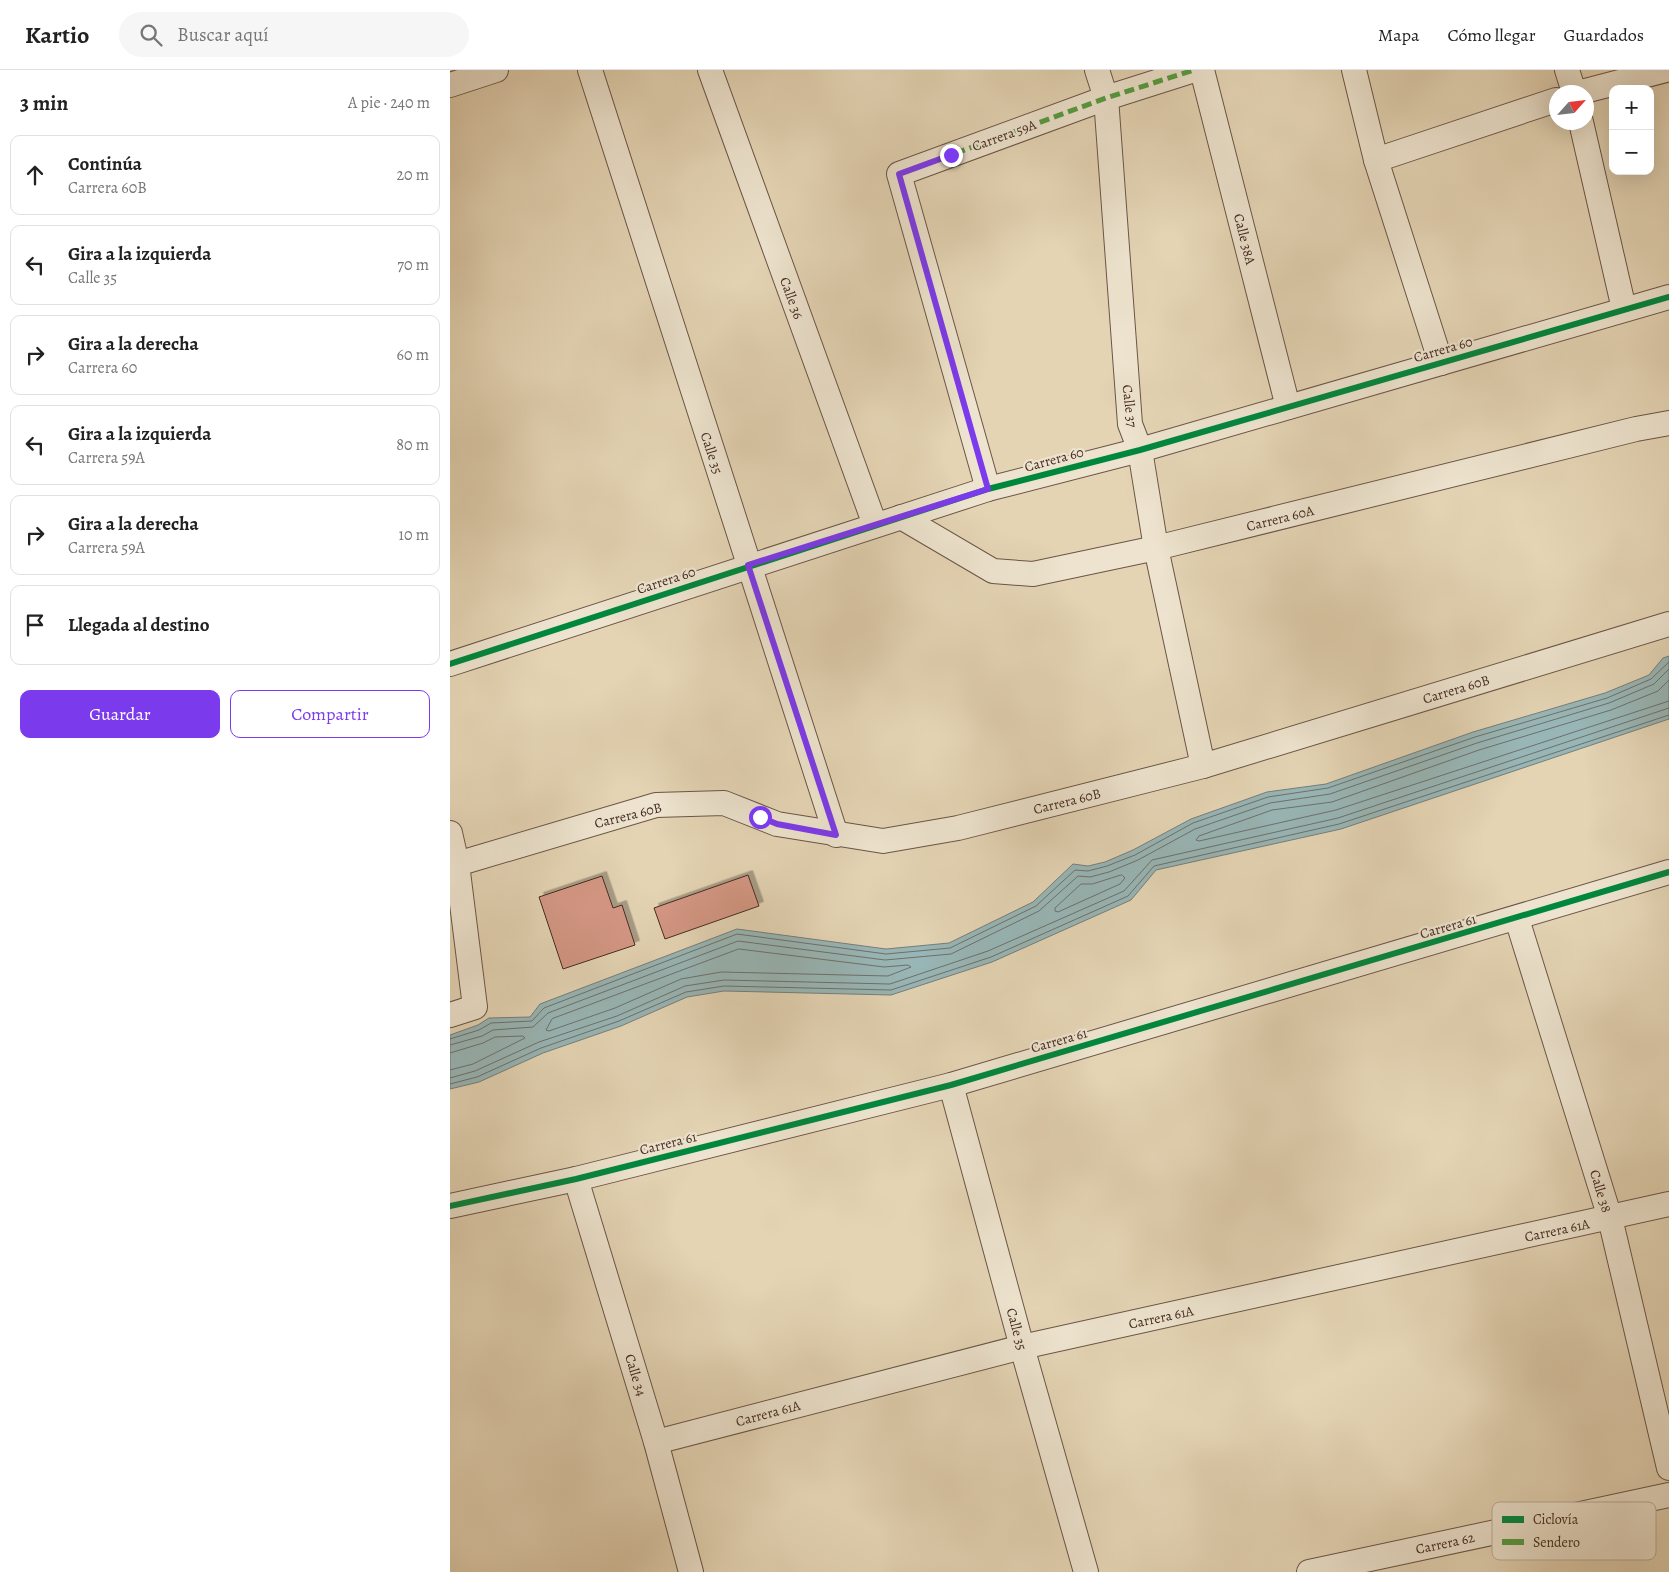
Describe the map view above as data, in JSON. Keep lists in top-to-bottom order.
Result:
{
  "streets": {
    "street": [
      "Carrera 59A",
      "Calle 38A",
      "Calle 36",
      "Carrera 60",
      "Calle 37",
      "Calle 35",
      "Carrera 60A",
      "Carrera 60B",
      "Carrera 61",
      "Calle 38",
      "Carrera 61A",
      "Calle 34",
      "Carrera 62"
    ]
  },
  "crossings": [
    ["Carrera 59A", "Carrera 60"],
    ["Carrera 59A", "Calle 37"],
    ["Calle 38A", "Carrera 60"],
    ["Calle 36", "Carrera 60"],
    ["Carrera 60", "Calle 37"],
    ["Carrera 60", "Calle 35"],
    ["Carrera 60", "Carrera 60A"],
    ["Calle 37", "Carrera 60A"],
    ["Calle 37", "Carrera 60B"],
    ["Calle 35", "Carrera 60B"],
    ["Calle 35", "Carrera 61"],
    ["Calle 35", "Carrera 61A"],
    ["Carrera 61", "Calle 38"],
    ["Carrera 61", "Calle 34"],
    ["Calle 38", "Carrera 61A"],
    ["Carrera 61A", "Calle 34"]
  ],
  "legend": ["Ciclovía", "Sendero"],
  "north": "top right",
  "page": {
    "header": "Kartio",
    "search": "Buscar aquí",
    "nav": ["Mapa", "Cómo llegar", "Guardados"],
    "heading": ["3 min", "A pie · 240 m"],
    "map_buttons": ["+", "−"],
    "list": [
      ["Continúa", "Carrera 60B", "20 m"],
      ["Gira a la izquierda", "Calle 35", "70 m"],
      ["Gira a la derecha", "Carrera 60", "60 m"],
      ["Gira a la izquierda", "Carrera 59A", "80 m"],
      ["Gira a la derecha", "Carrera 59A", "10 m"],
      "Llegada al destino"
    ],
    "buttons": ["Guardar", "Compartir"]
  }
}
